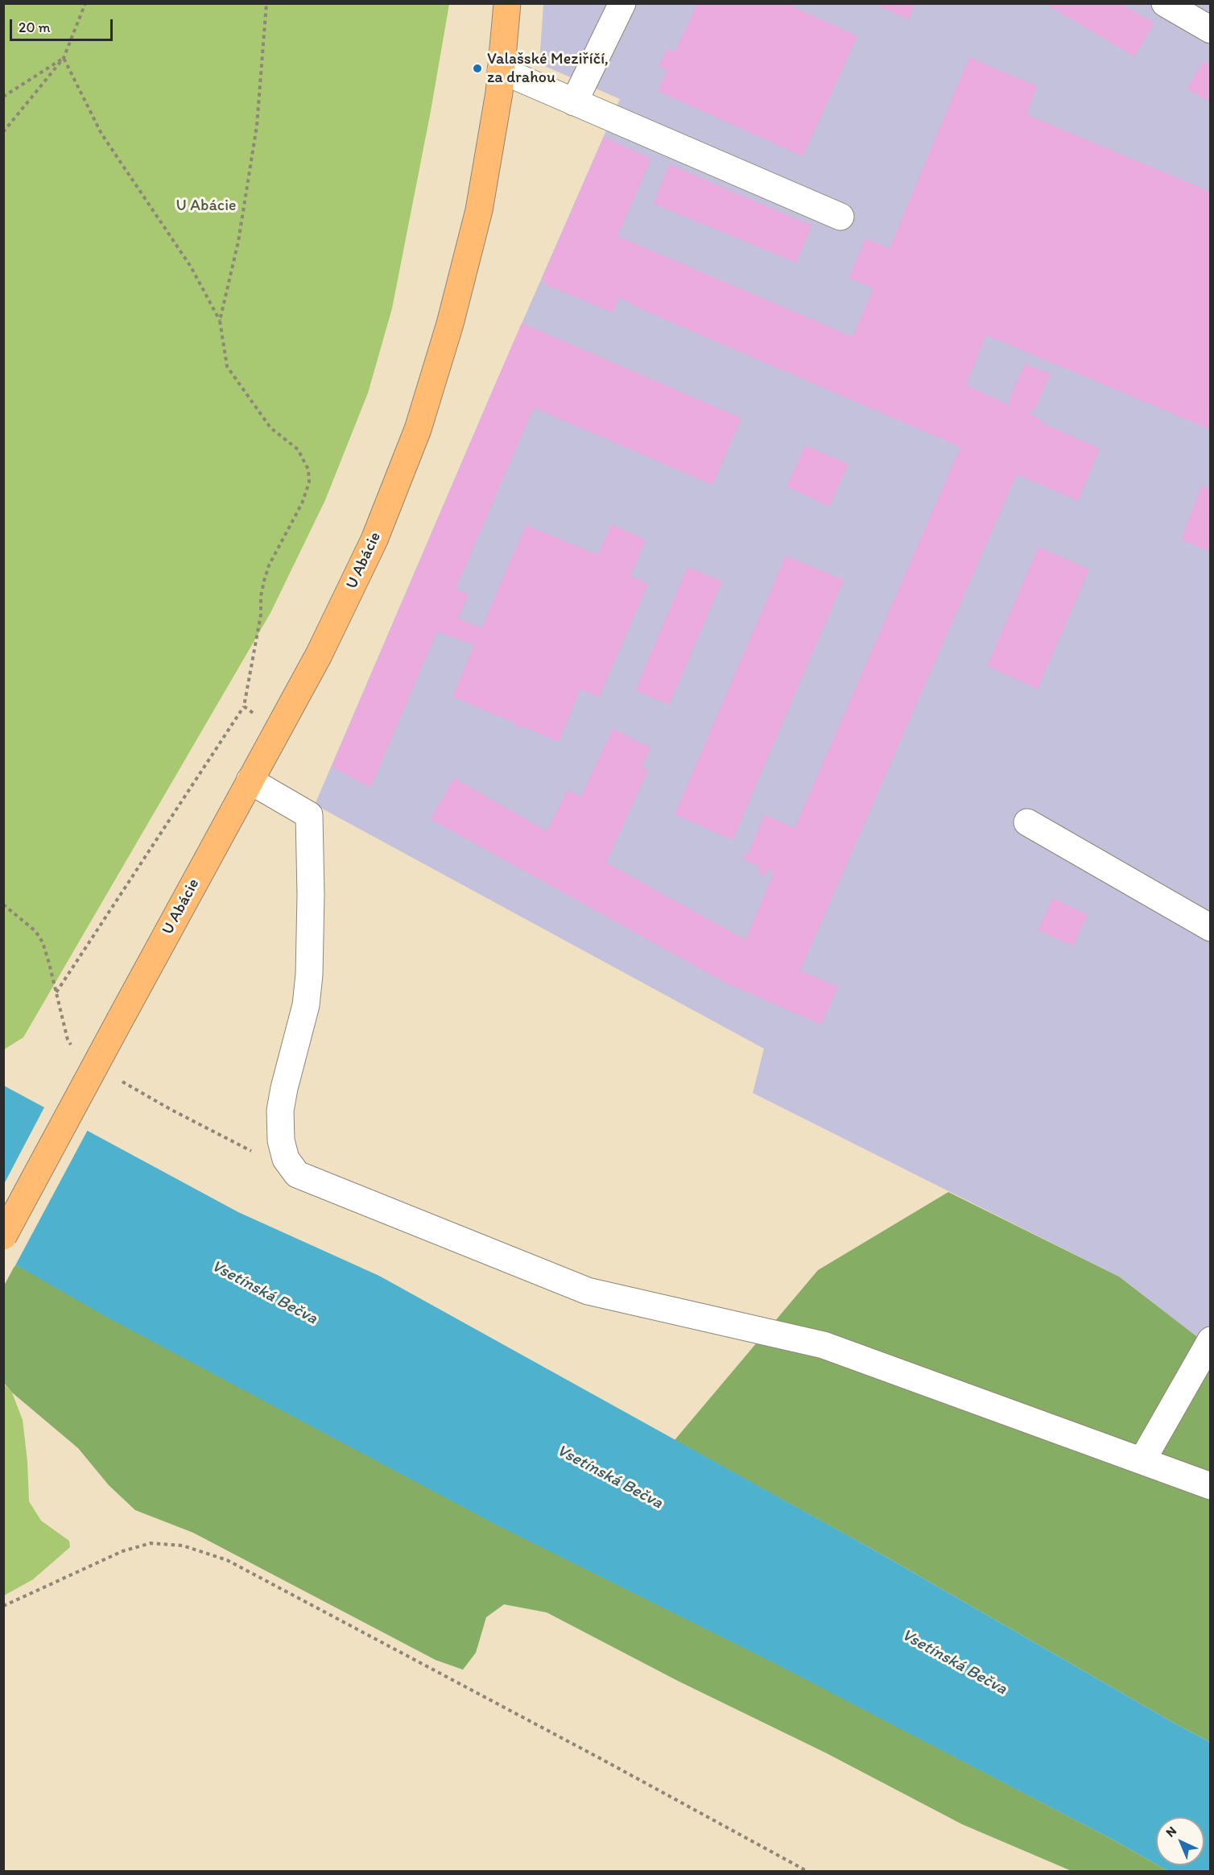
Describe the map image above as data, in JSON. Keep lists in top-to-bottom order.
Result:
{
  "streets": {
    "main road": ["U Abácie"]
  },
  "water": ["Vsetínská Bečva"],
  "parks": ["U Abácie"],
  "places": ["Valašské Meziříčí, za drahou"],
  "scale_bar": "20 m",
  "north": "top left"
}
